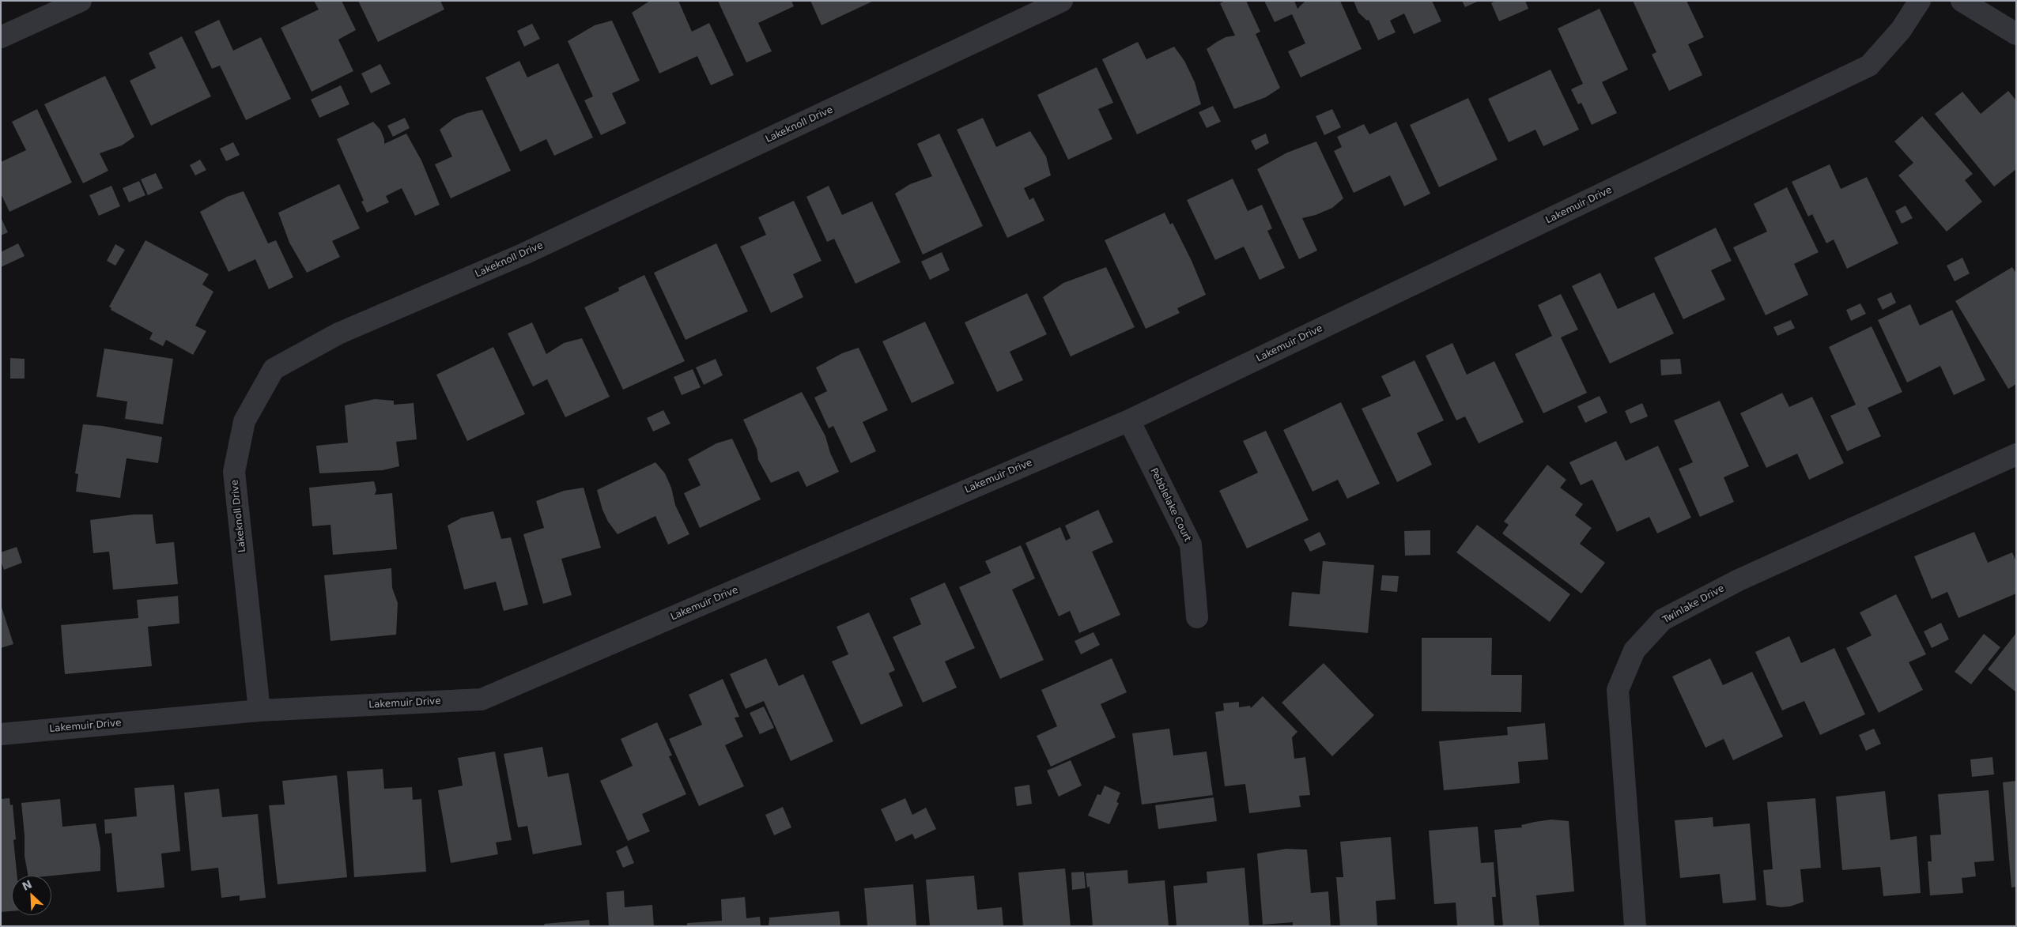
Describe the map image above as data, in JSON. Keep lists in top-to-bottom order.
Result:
{
  "streets": {
    "street": [
      "Lakeknoll Drive",
      "Lakemuir Drive",
      "Pebblelake Court",
      "Twinlake Drive"
    ]
  },
  "crossings": [
    ["Lakeknoll Drive", "Lakemuir Drive"],
    ["Lakemuir Drive", "Pebblelake Court"]
  ],
  "north": "top left"
}
